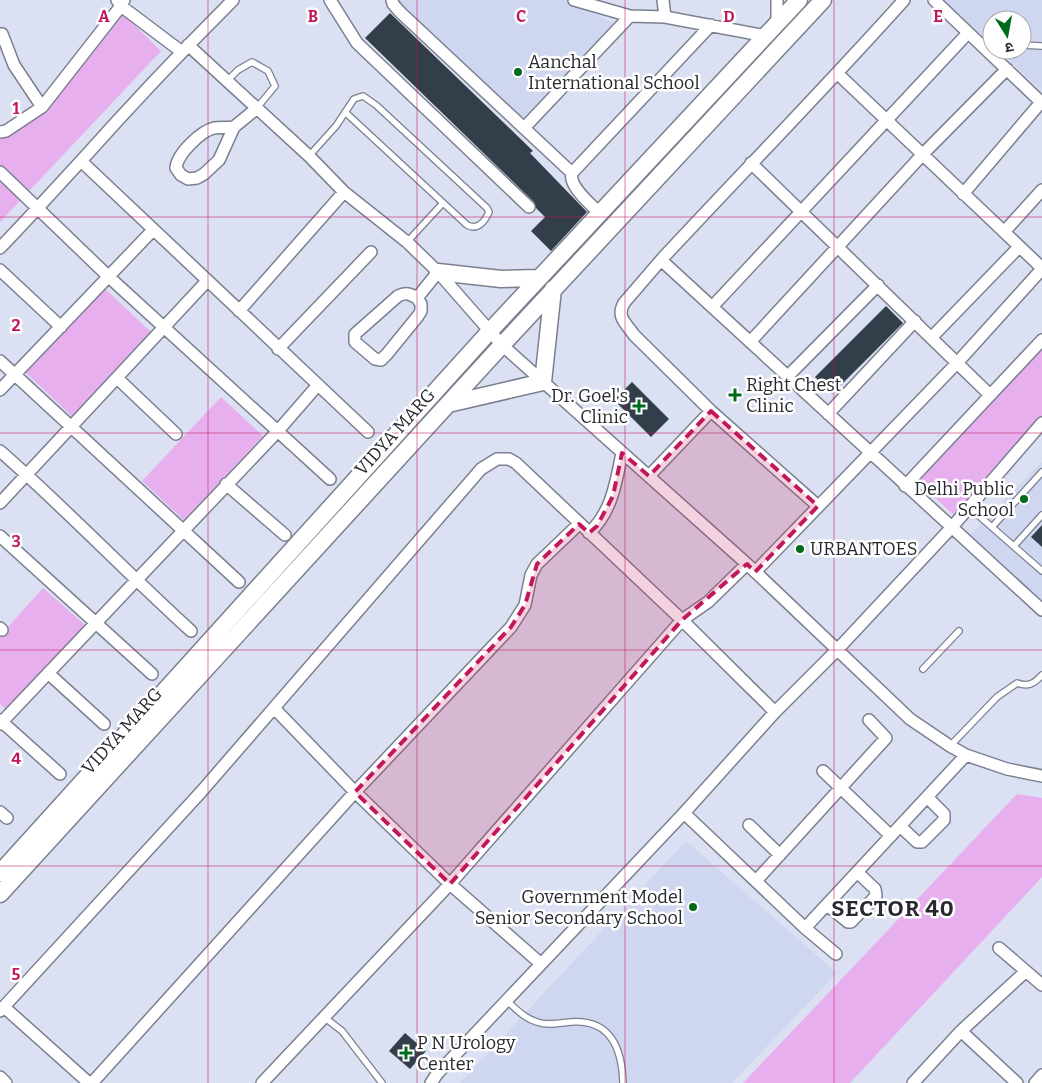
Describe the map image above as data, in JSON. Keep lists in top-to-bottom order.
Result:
{
  "streets": {
    "main road": ["VIDYA MARG"]
  },
  "districts": ["SECTOR 40"],
  "places": {
    "other": [
      "Aanchal International School",
      "Delhi Public School",
      "URBANTOES",
      "Government Model Senior Secondary School"
    ],
    "health": ["Right Chest Clinic", "Dr. Goel's Clinic", "P N Urology Center"]
  },
  "north": "bottom",
  "grid": {
    "columns": [
      "A",
      "B",
      "C",
      "D",
      "E"
    ],
    "rows": [
      "1",
      "2",
      "3",
      "4",
      "5"
    ]
  }
}
